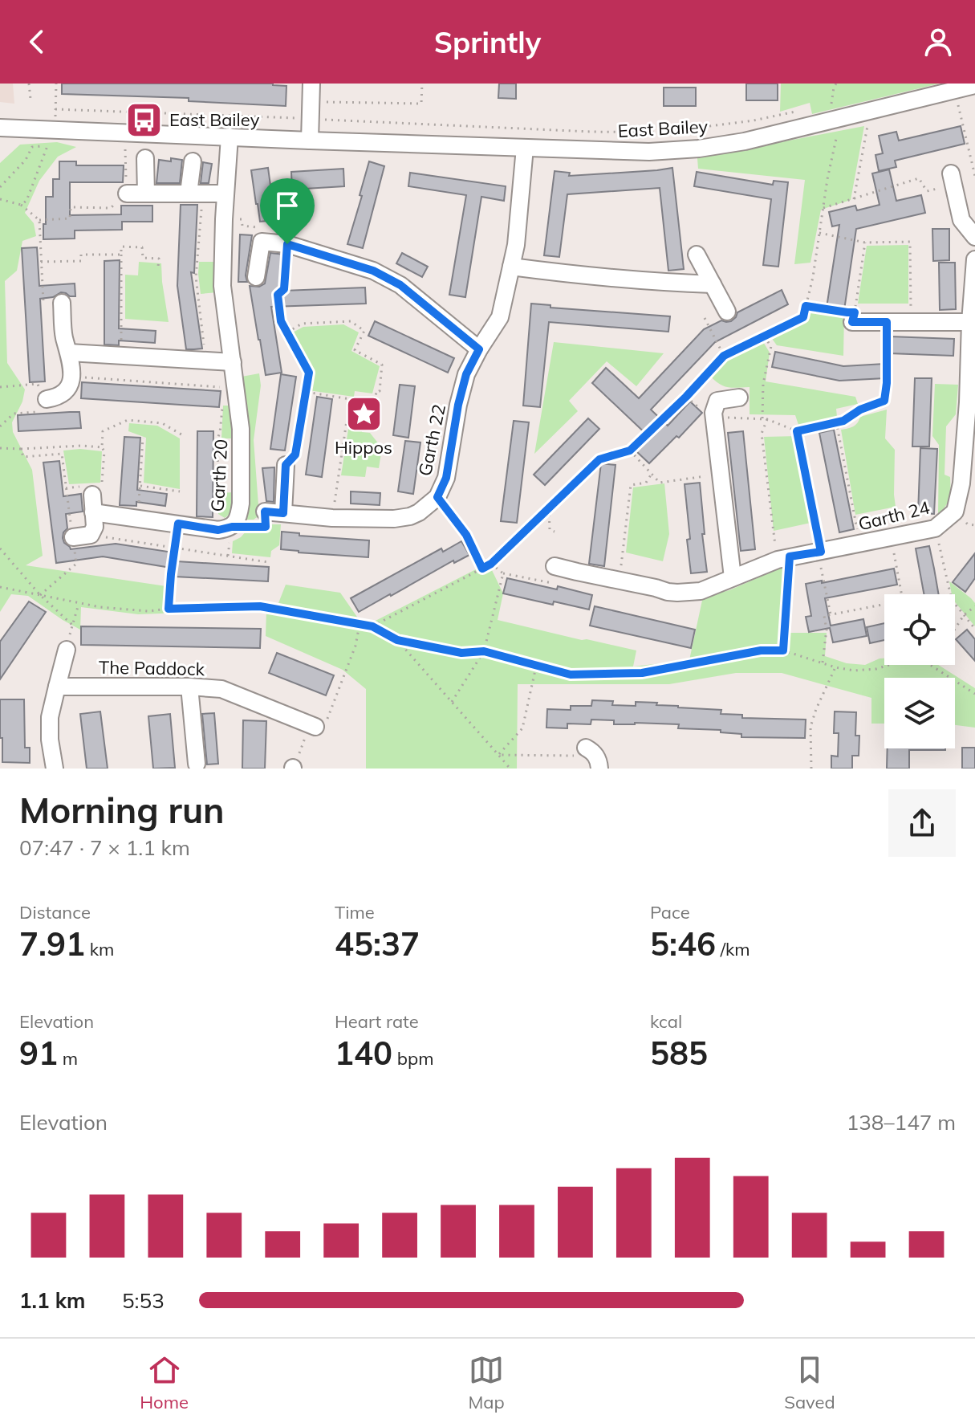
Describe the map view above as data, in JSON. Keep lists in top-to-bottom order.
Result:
{
  "streets": {
    "street": [
      "East Bailey",
      "Garth 22",
      "Garth 20",
      "Garth 24",
      "The Paddock"
    ]
  },
  "crossings": [
    ["East Bailey", "Garth 22"],
    ["East Bailey", "Garth 20"]
  ],
  "places": {
    "bus stop": ["East Bailey"],
    "place": ["Hippos"]
  },
  "page": {
    "header": "Sprintly",
    "heading": ["Morning run", "07:47 · 7 × 1.1 km"],
    "stats": [
      ["Distance", "7.91 km"],
      ["Time", "45:37"],
      ["Pace", "5:46 /km"],
      ["Elevation", "91 m"],
      ["Heart rate", "140 bpm"],
      ["kcal", "585"]
    ],
    "chart": ["Elevation", "138–147 m"],
    "list": [
      {
        "name": "1.1 km",
        "note": "5:53"
      }
    ],
    "tabs": ["Home", "Map", "Saved"]
  }
}
